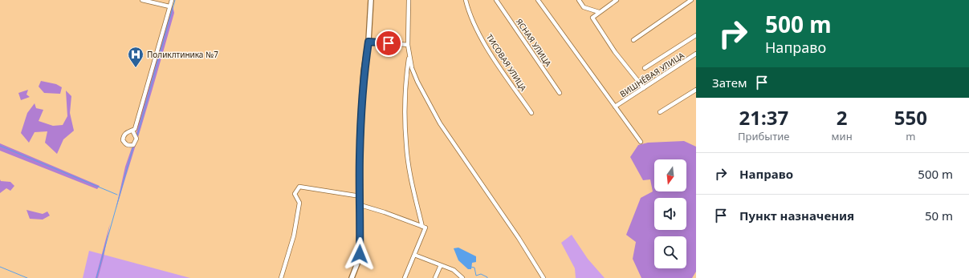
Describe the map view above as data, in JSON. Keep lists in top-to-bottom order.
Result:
{
  "streets": {
    "street": ["ЯСНАЯ УЛИЦА", "ТИСОВАЯ УЛИЦА", "ВИШНЁВАЯ УЛИЦА"]
  },
  "places": {
    "hospital": ["Поликлтиника №7"]
  },
  "north": "bottom",
  "page": {
    "turn": ["500 m", "Направо"],
    "then": "Затем",
    "eta": [
      "21:37",
      "Прибытие",
      "2",
      "мин",
      "550",
      "m"
    ],
    "list": [
      {
        "name": "Направо",
        "value": "500 m"
      },
      {
        "name": "Пункт назначения",
        "value": "50 m"
      }
    ]
  }
}
